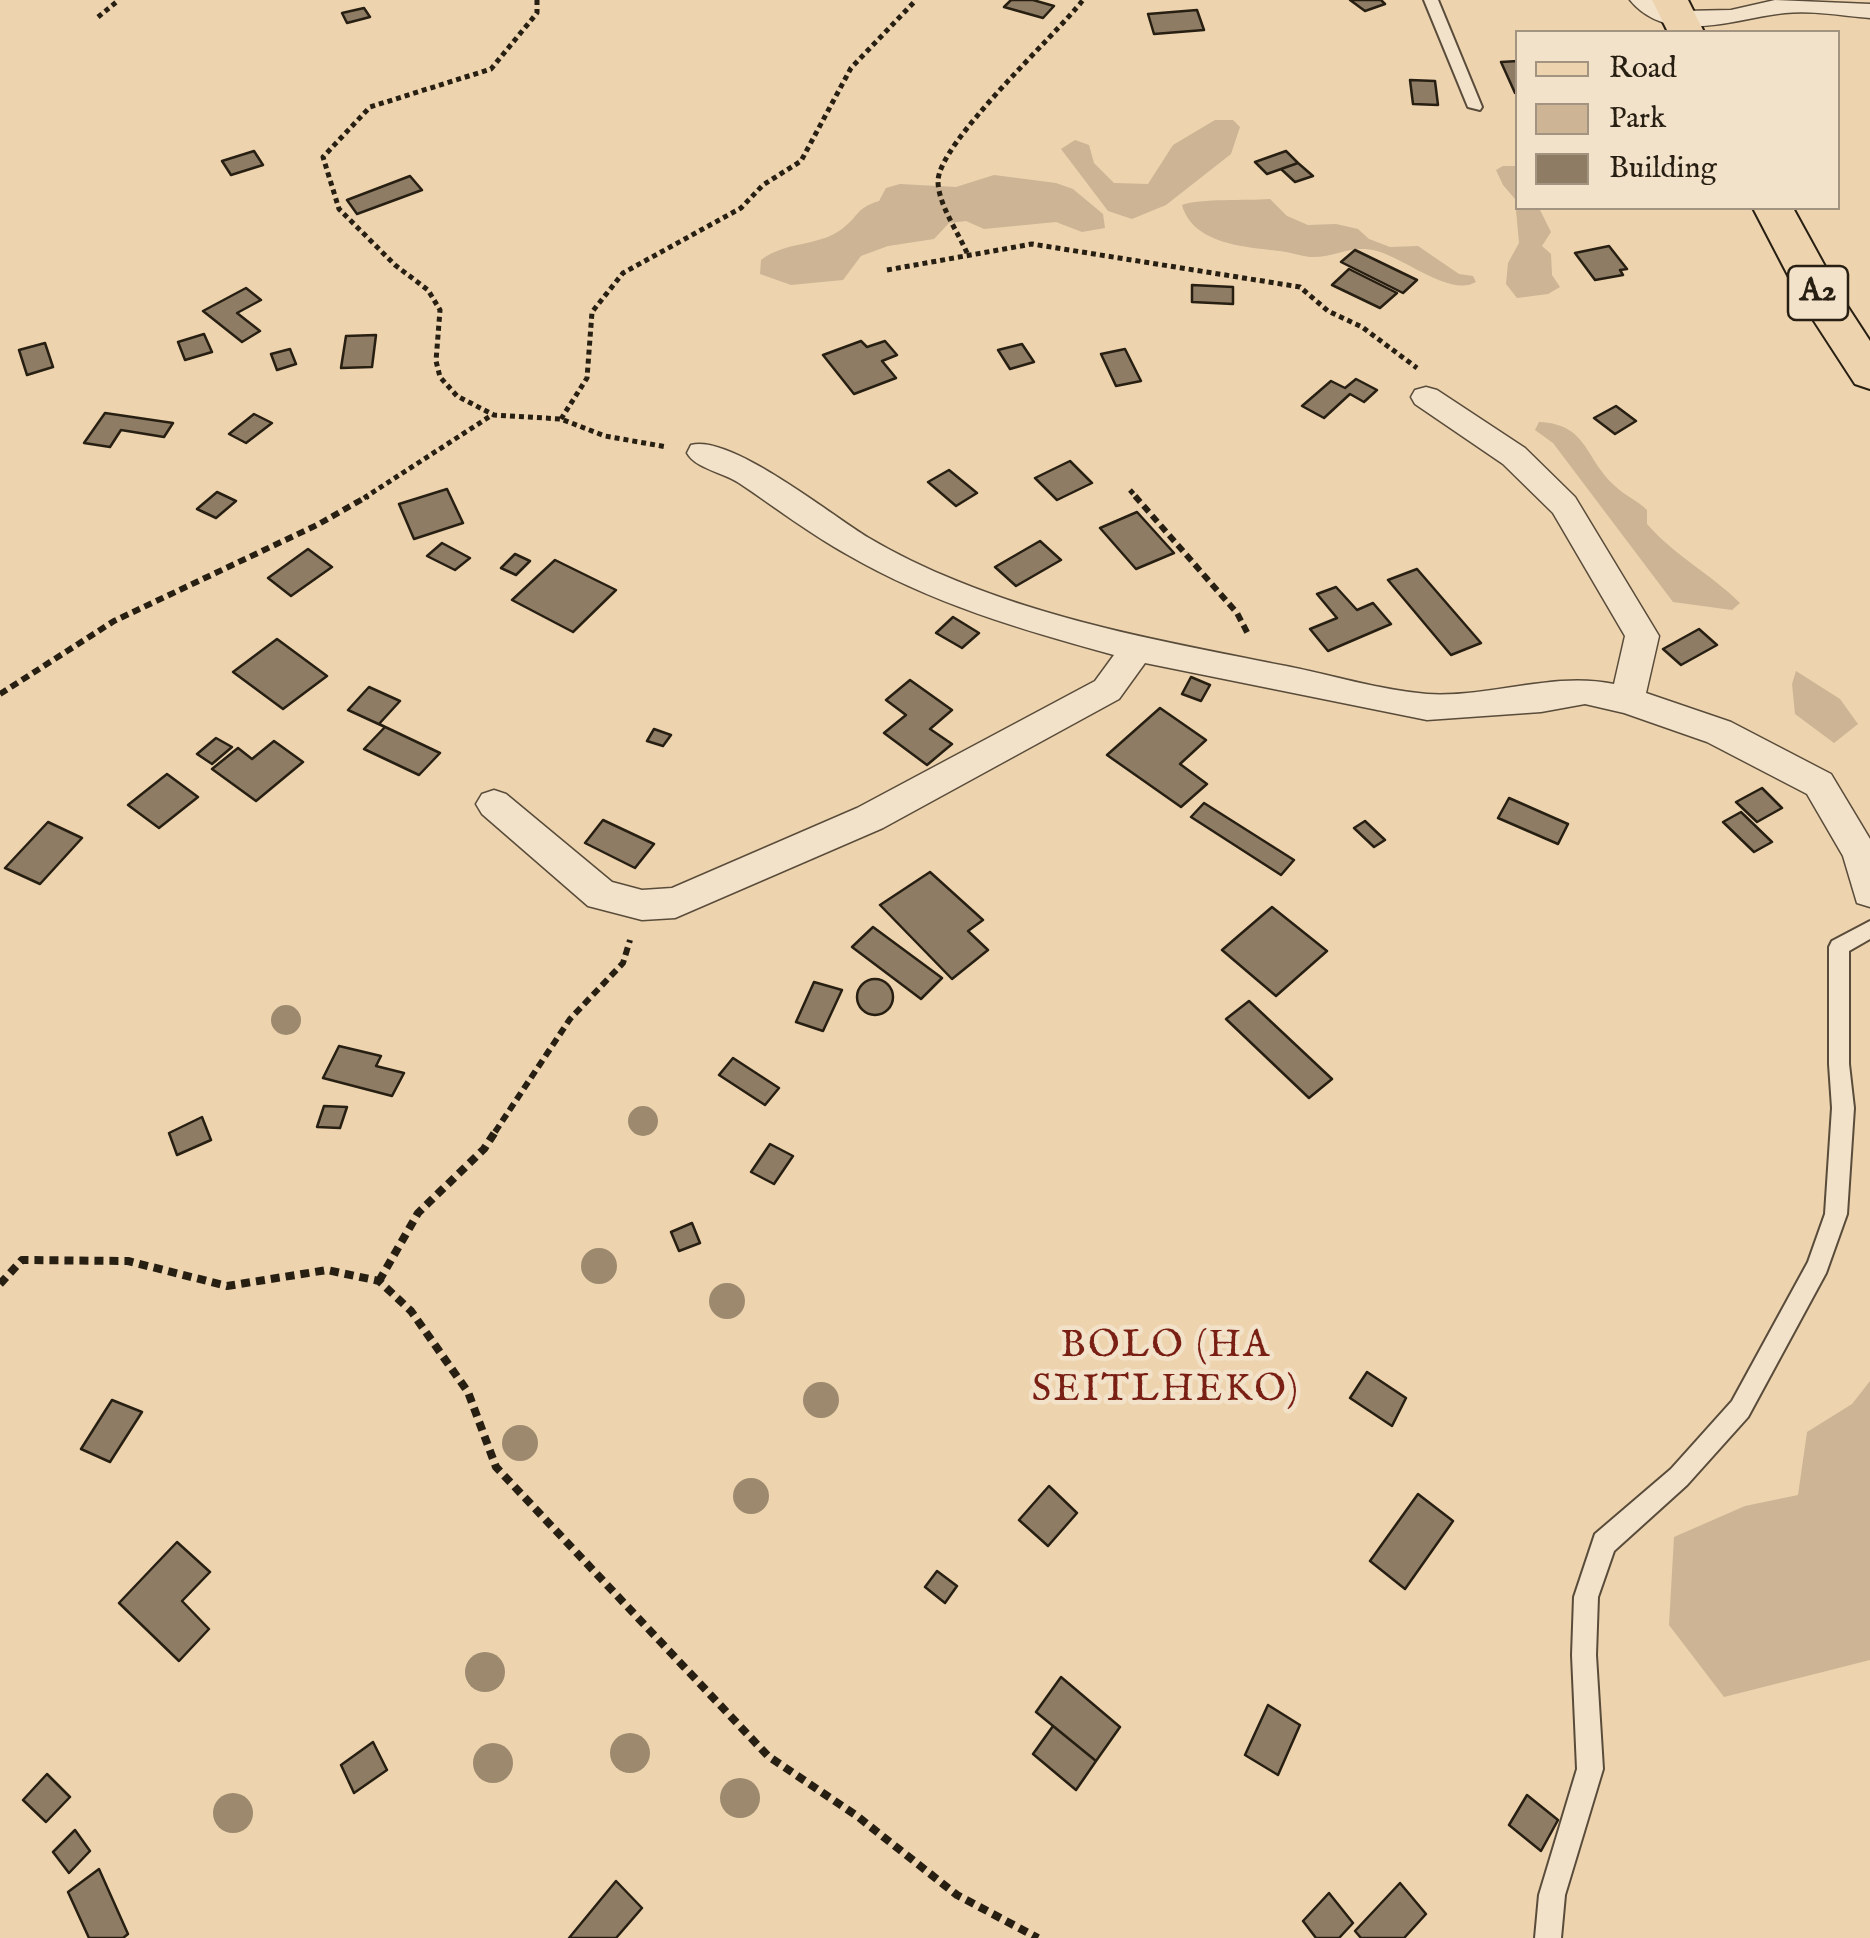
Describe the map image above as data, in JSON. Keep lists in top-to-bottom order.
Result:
{
  "streets": {
    "main road": ["A2"]
  },
  "districts": ["BOLO (HA SEITLHEKO)"],
  "legend": ["Road", "Park", "Building"]
}
